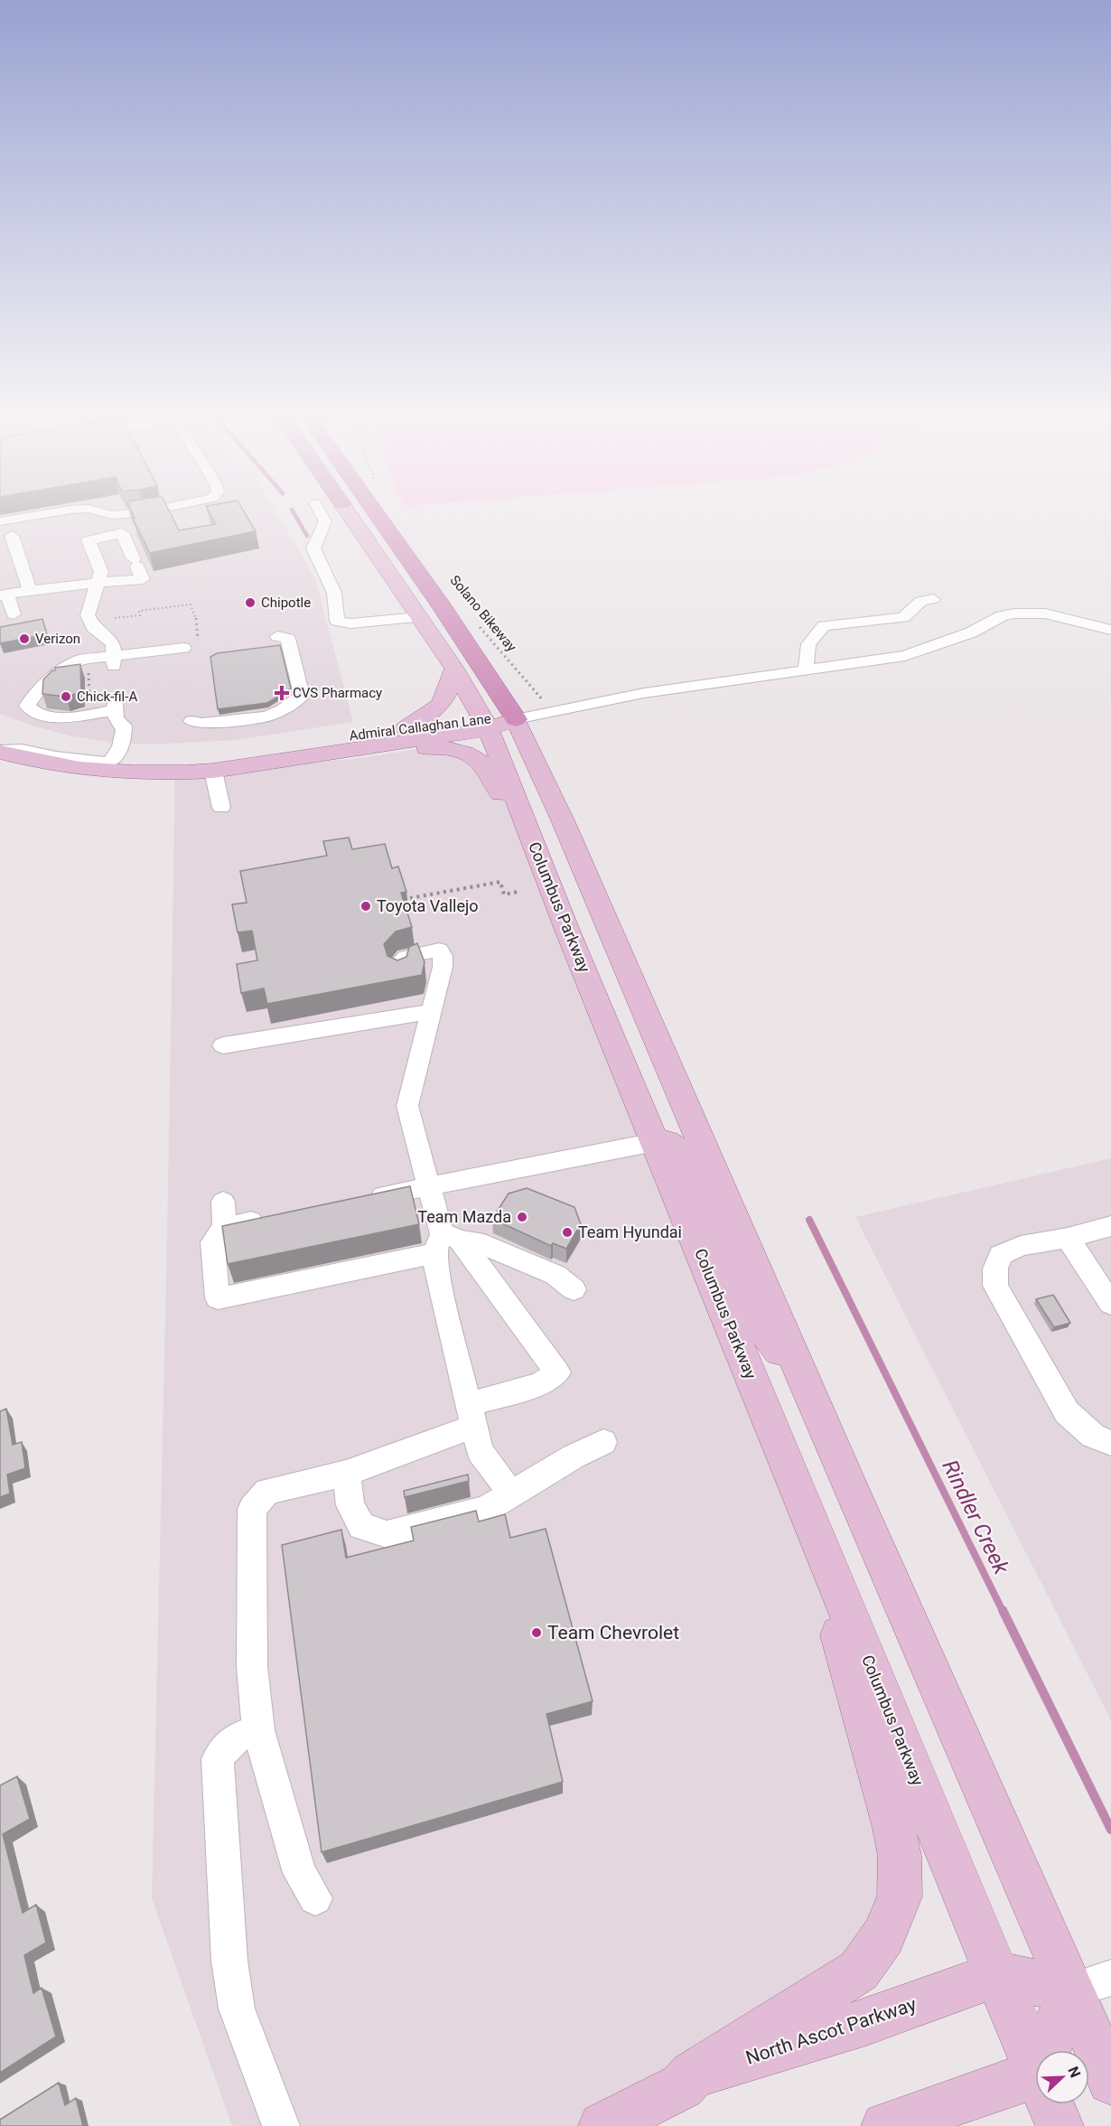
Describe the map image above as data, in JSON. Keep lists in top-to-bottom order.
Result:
{
  "streets": {
    "main road": ["Admiral Callaghan Lane", "Columbus Parkway", "North Ascot Parkway"],
    "path": ["Solano Bikeway"]
  },
  "crossings": [
    ["Admiral Callaghan Lane", "Columbus Parkway"],
    ["Columbus Parkway", "North Ascot Parkway"]
  ],
  "water": ["Rindler Creek"],
  "places": {
    "other": [
      "Chipotle",
      "Verizon",
      "Chick-fil-A",
      "Toyota Vallejo",
      "Team Mazda",
      "Team Hyundai",
      "Team Chevrolet"
    ],
    "health": ["CVS Pharmacy"]
  },
  "north": "top right"
}
